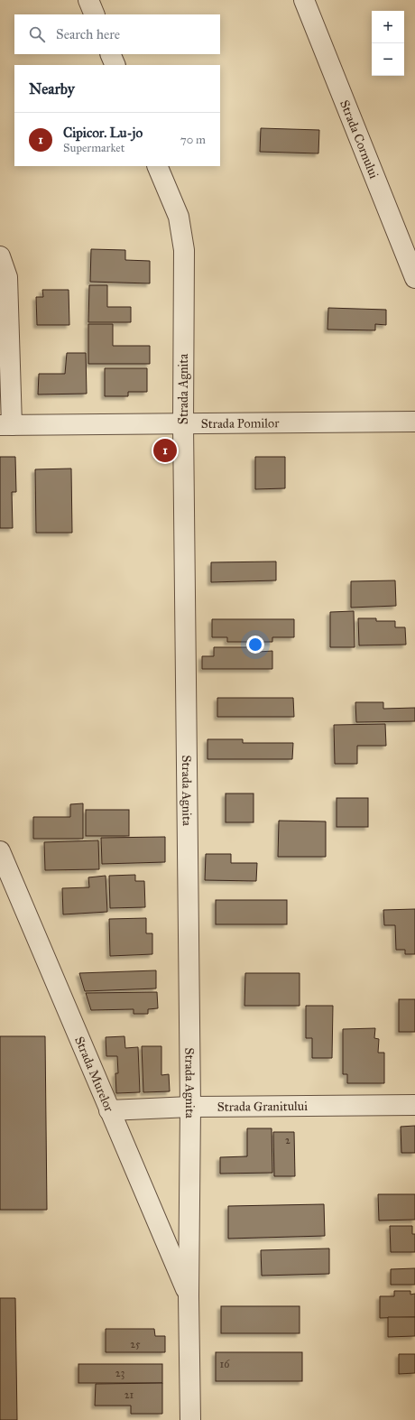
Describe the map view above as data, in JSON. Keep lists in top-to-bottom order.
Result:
{
  "streets": {
    "street": [
      "Strada Cornului",
      "Strada Agnita",
      "Strada Pomilor",
      "Strada Murelor",
      "Strada Granitului"
    ]
  },
  "crossings": [
    ["Strada Agnita", "Strada Pomilor"],
    ["Strada Agnita", "Strada Murelor"],
    ["Strada Agnita", "Strada Granitului"],
    ["Strada Murelor", "Strada Granitului"]
  ],
  "house_numbers": [
    "2",
    "25",
    "16",
    "23",
    "21"
  ],
  "page": {
    "map_buttons": ["+", "−"],
    "search": "Search here",
    "heading": "Nearby",
    "list": [
      {
        "mark": "1",
        "name": "Cipicor. Lu-jo",
        "note": "Supermarket",
        "value": "70 m"
      }
    ],
    "pins": "1"
  }
}
